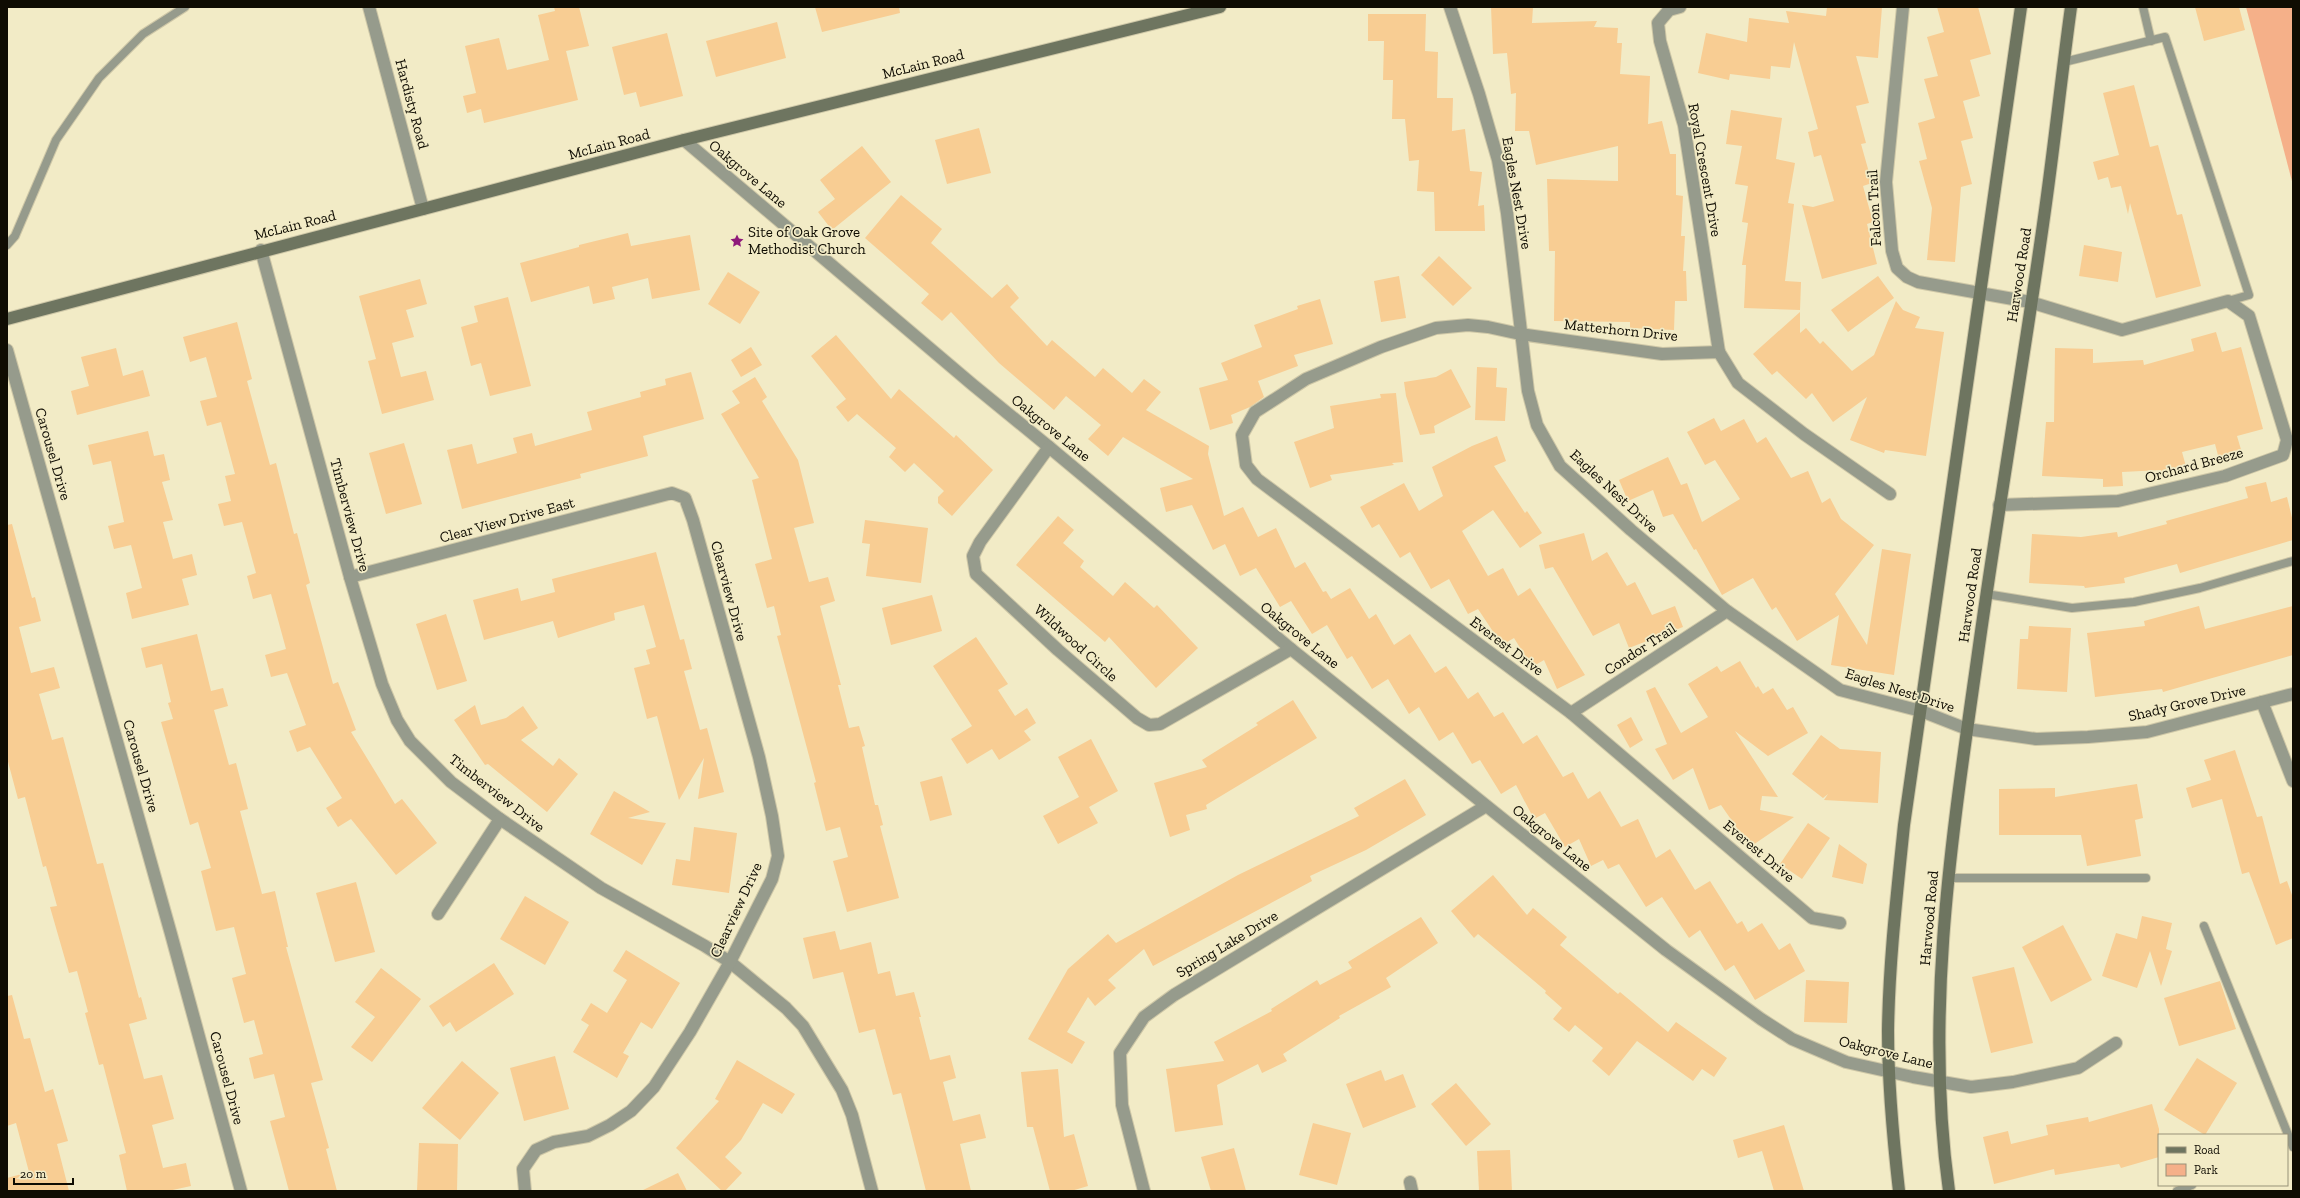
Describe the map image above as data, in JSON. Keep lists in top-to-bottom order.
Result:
{
  "streets": {
    "main road": ["McLain Road", "Harwood Road"],
    "street": [
      "Hardisty Road",
      "Royal Crescent Drive",
      "Oakgrove Lane",
      "Eagles Nest Drive",
      "Falcon Trail",
      "Matterhorn Drive",
      "Carousel Drive",
      "Orchard Breeze",
      "Timberview Drive",
      "Clear View Drive East",
      "Clearview Drive",
      "Wildwood Circle",
      "Everest Drive",
      "Condor Trail",
      "Shady Grove Drive",
      "Spring Lake Drive"
    ]
  },
  "crossings": [
    ["McLain Road", "Hardisty Road"],
    ["McLain Road", "Oakgrove Lane"],
    ["McLain Road", "Timberview Drive"],
    ["Royal Crescent Drive", "Matterhorn Drive"],
    ["Oakgrove Lane", "Harwood Road"],
    ["Oakgrove Lane", "Wildwood Circle"],
    ["Oakgrove Lane", "Spring Lake Drive"],
    ["Eagles Nest Drive", "Harwood Road"],
    ["Eagles Nest Drive", "Matterhorn Drive"],
    ["Eagles Nest Drive", "Condor Trail"],
    ["Eagles Nest Drive", "Shady Grove Drive"],
    ["Falcon Trail", "Harwood Road"],
    ["Harwood Road", "Orchard Breeze"],
    ["Harwood Road", "Shady Grove Drive"],
    ["Matterhorn Drive", "Everest Drive"],
    ["Timberview Drive", "Clear View Drive East"],
    ["Timberview Drive", "Clearview Drive"],
    ["Clear View Drive East", "Clearview Drive"],
    ["Everest Drive", "Condor Trail"]
  ],
  "places": {
    "place": ["Site of Oak Grove Methodist Church"]
  },
  "legend": ["Road", "Park"],
  "scale_bar": "20 m"
}
